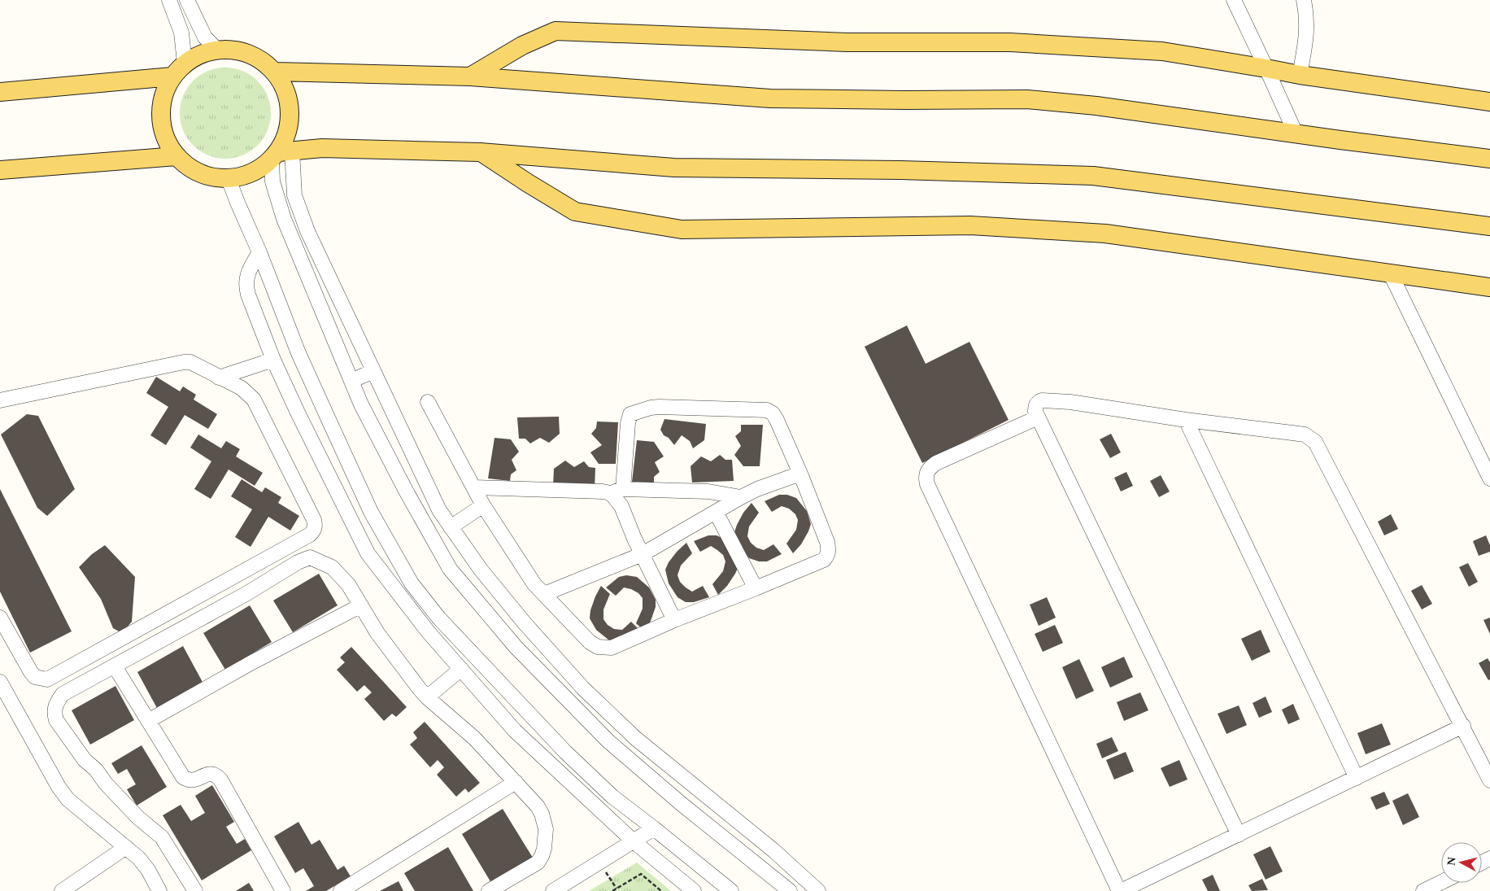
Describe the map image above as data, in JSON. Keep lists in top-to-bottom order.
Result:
{
  "north": "left"
}
